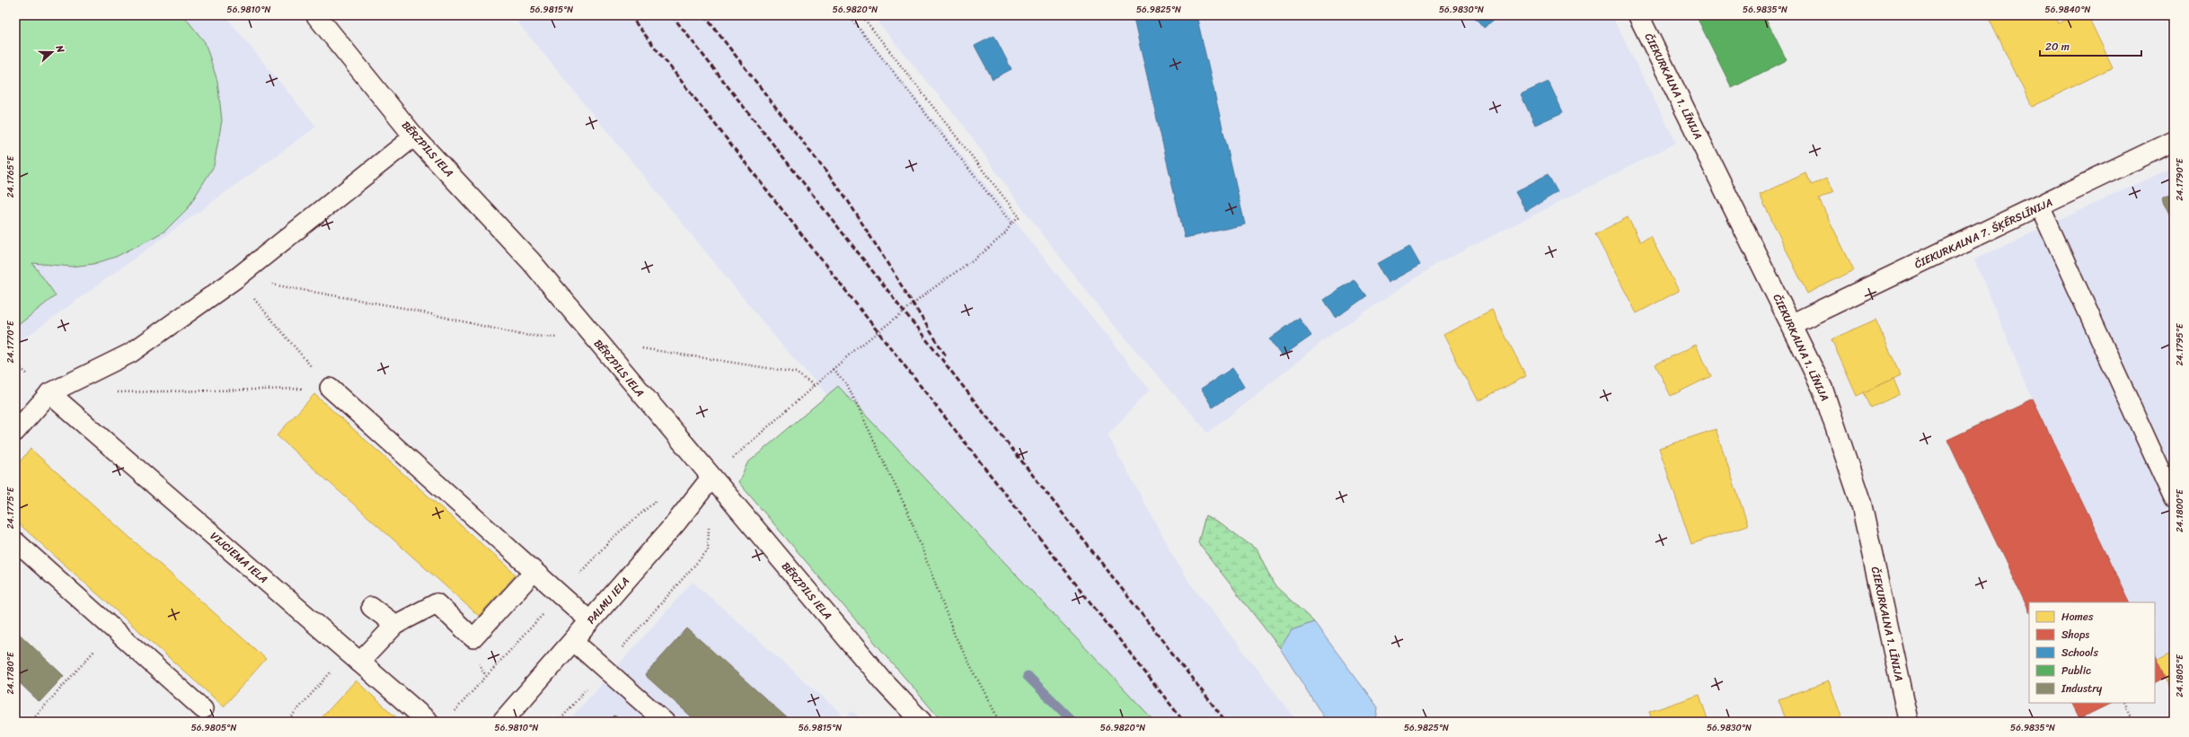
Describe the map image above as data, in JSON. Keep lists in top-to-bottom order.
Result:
{
  "streets": {
    "street": [
      "ČIEKURKALNA 1. LĪNIJA",
      "BĒRZPILS IELA",
      "ČIEKURKALNA 7. ŠĶĒRSLĪNIJA",
      "VIJCIEMA IELA",
      "PALMU IELA"
    ]
  },
  "crossings": [
    ["ČIEKURKALNA 1. LĪNIJA", "ČIEKURKALNA 7. ŠĶĒRSLĪNIJA"],
    ["BĒRZPILS IELA", "PALMU IELA"]
  ],
  "legend": [
    "Homes",
    "Shops",
    "Schools",
    "Public",
    "Industry"
  ],
  "scale_bar": "20 m",
  "north": "right",
  "coordinates": [
    "56.9810°N",
    "56.9815°N",
    "56.9820°N",
    "56.9825°N",
    "56.9830°N",
    "56.9835°N",
    "56.9840°N",
    "24.1765°E",
    "24.1790°E",
    "24.1770°E",
    "24.1795°E",
    "24.1775°E",
    "24.1800°E",
    "24.1780°E",
    "24.1805°E",
    "56.9805°N"
  ]
}
